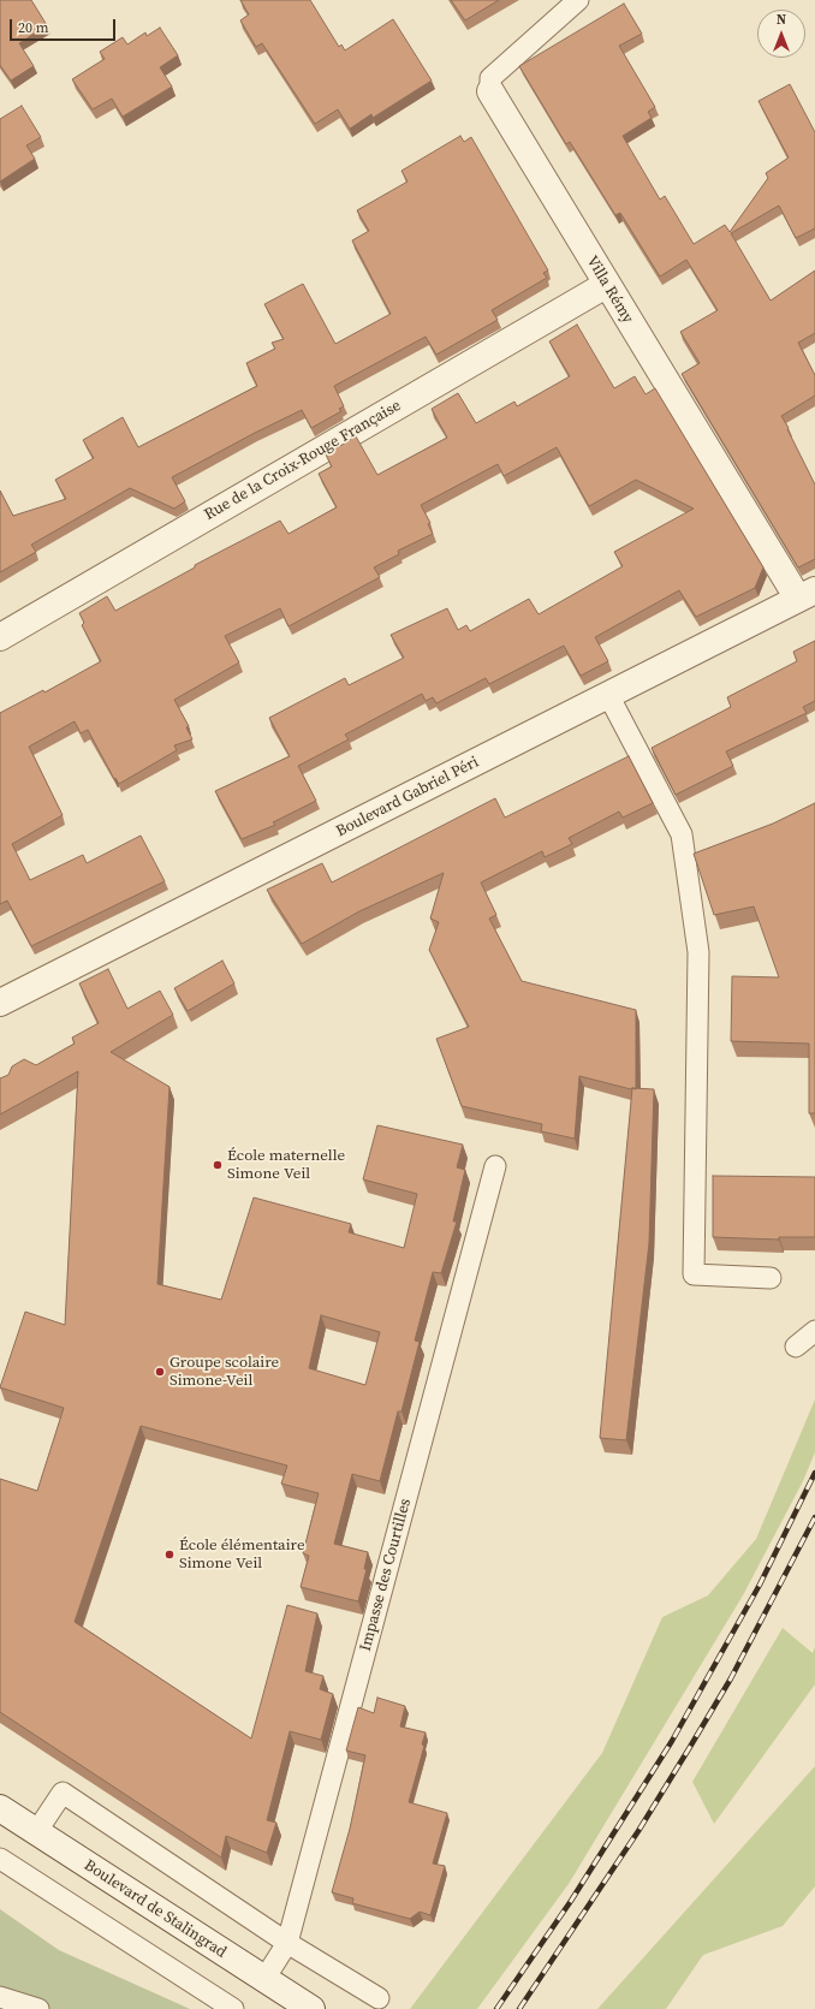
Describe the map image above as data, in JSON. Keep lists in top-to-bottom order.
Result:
{
  "streets": {
    "street": [
      "Villa Rémy",
      "Rue de la Croix-Rouge Française",
      "Boulevard Gabriel Péri",
      "Boulevard de Stalingrad"
    ],
    "lane": ["Impasse des Courtilles"]
  },
  "crossings": [
    ["Villa Rémy", "Rue de la Croix-Rouge Française"],
    ["Villa Rémy", "Boulevard Gabriel Péri"],
    ["Impasse des Courtilles", "Boulevard de Stalingrad"]
  ],
  "places": ["École maternelle Simone Veil", "Groupe scolaire Simone-Veil", "École élémentaire Simone Veil"],
  "scale_bar": "20 m",
  "north": "top"
}
